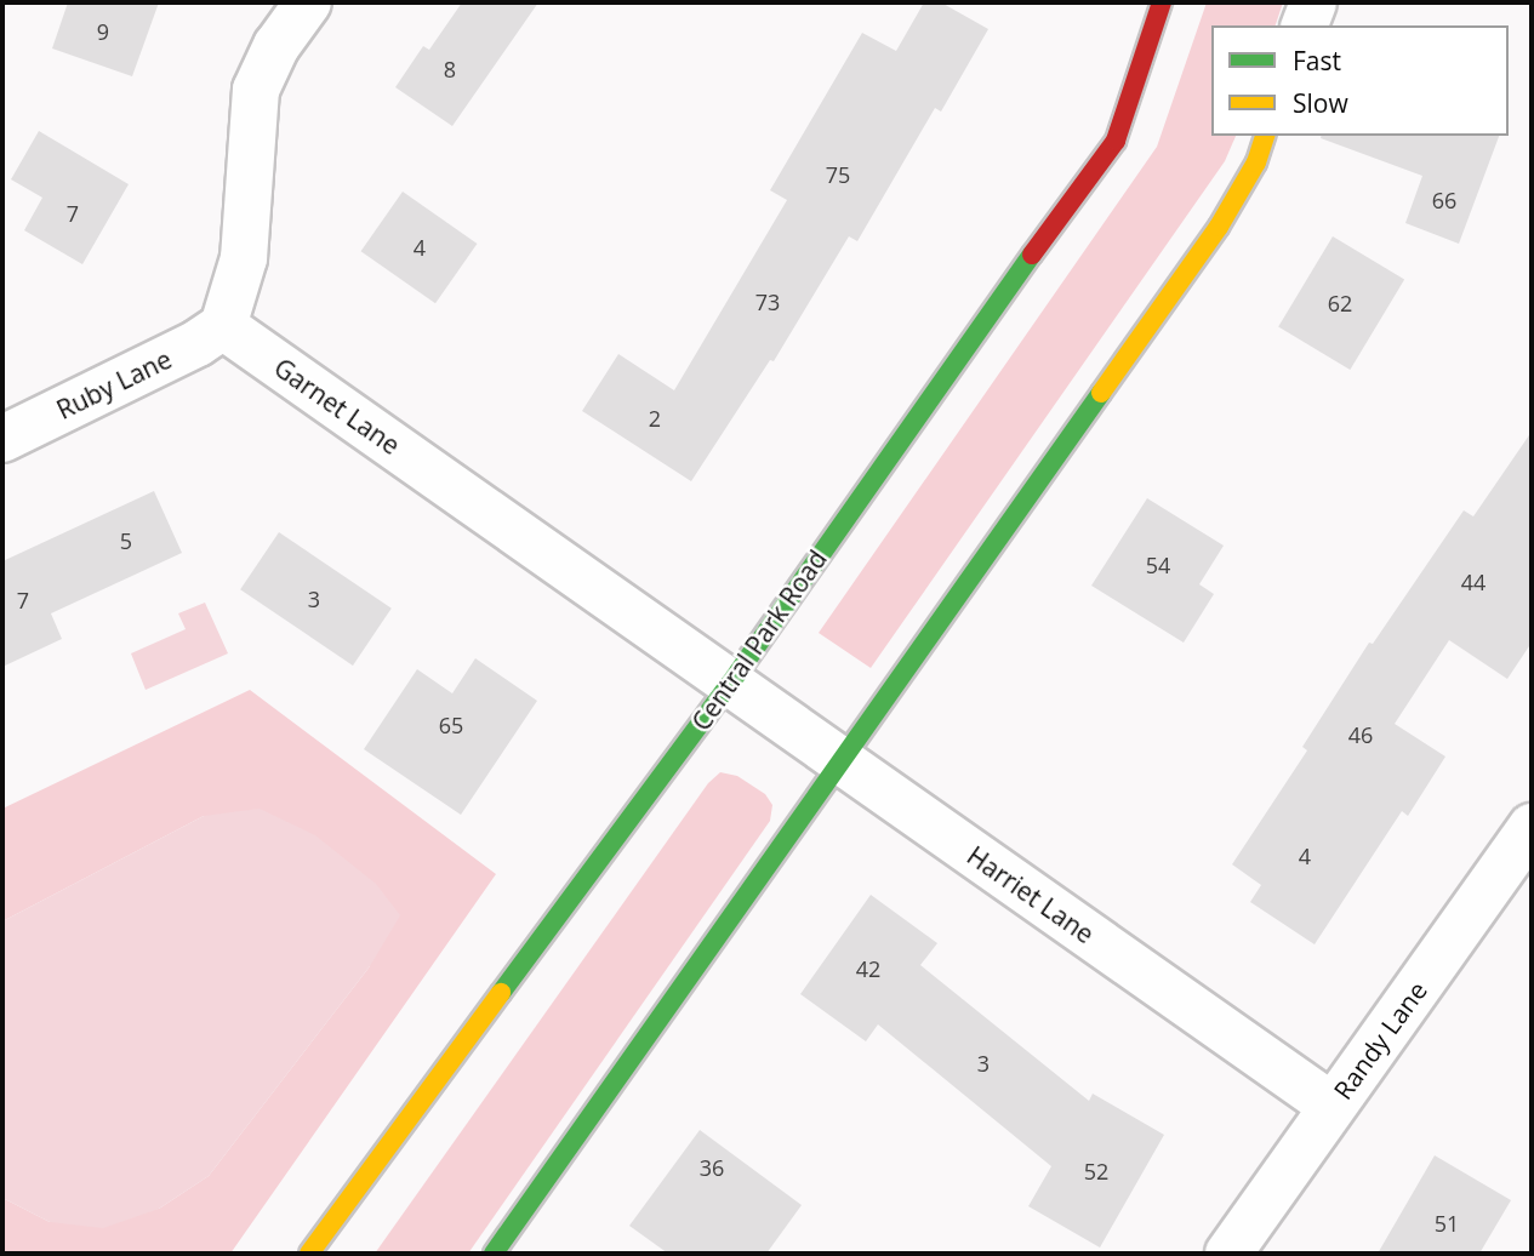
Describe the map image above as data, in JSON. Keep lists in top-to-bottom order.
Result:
{
  "streets": {
    "street": [
      "Ruby Lane",
      "Garnet Lane",
      "Central Park Road",
      "Harriet Lane",
      "Randy Lane"
    ]
  },
  "crossings": [
    ["Ruby Lane", "Garnet Lane"],
    ["Garnet Lane", "Central Park Road"],
    ["Garnet Lane", "Harriet Lane"],
    ["Central Park Road", "Harriet Lane"],
    ["Harriet Lane", "Randy Lane"]
  ],
  "house_numbers": [
    "9",
    "8",
    "75",
    "66",
    "7",
    "4",
    "73",
    "62",
    "2",
    "5",
    "54",
    "44",
    "3",
    "7",
    "65",
    "46",
    "4",
    "42",
    "3",
    "36",
    "52",
    "51"
  ],
  "legend": ["Fast", "Slow"]
}
